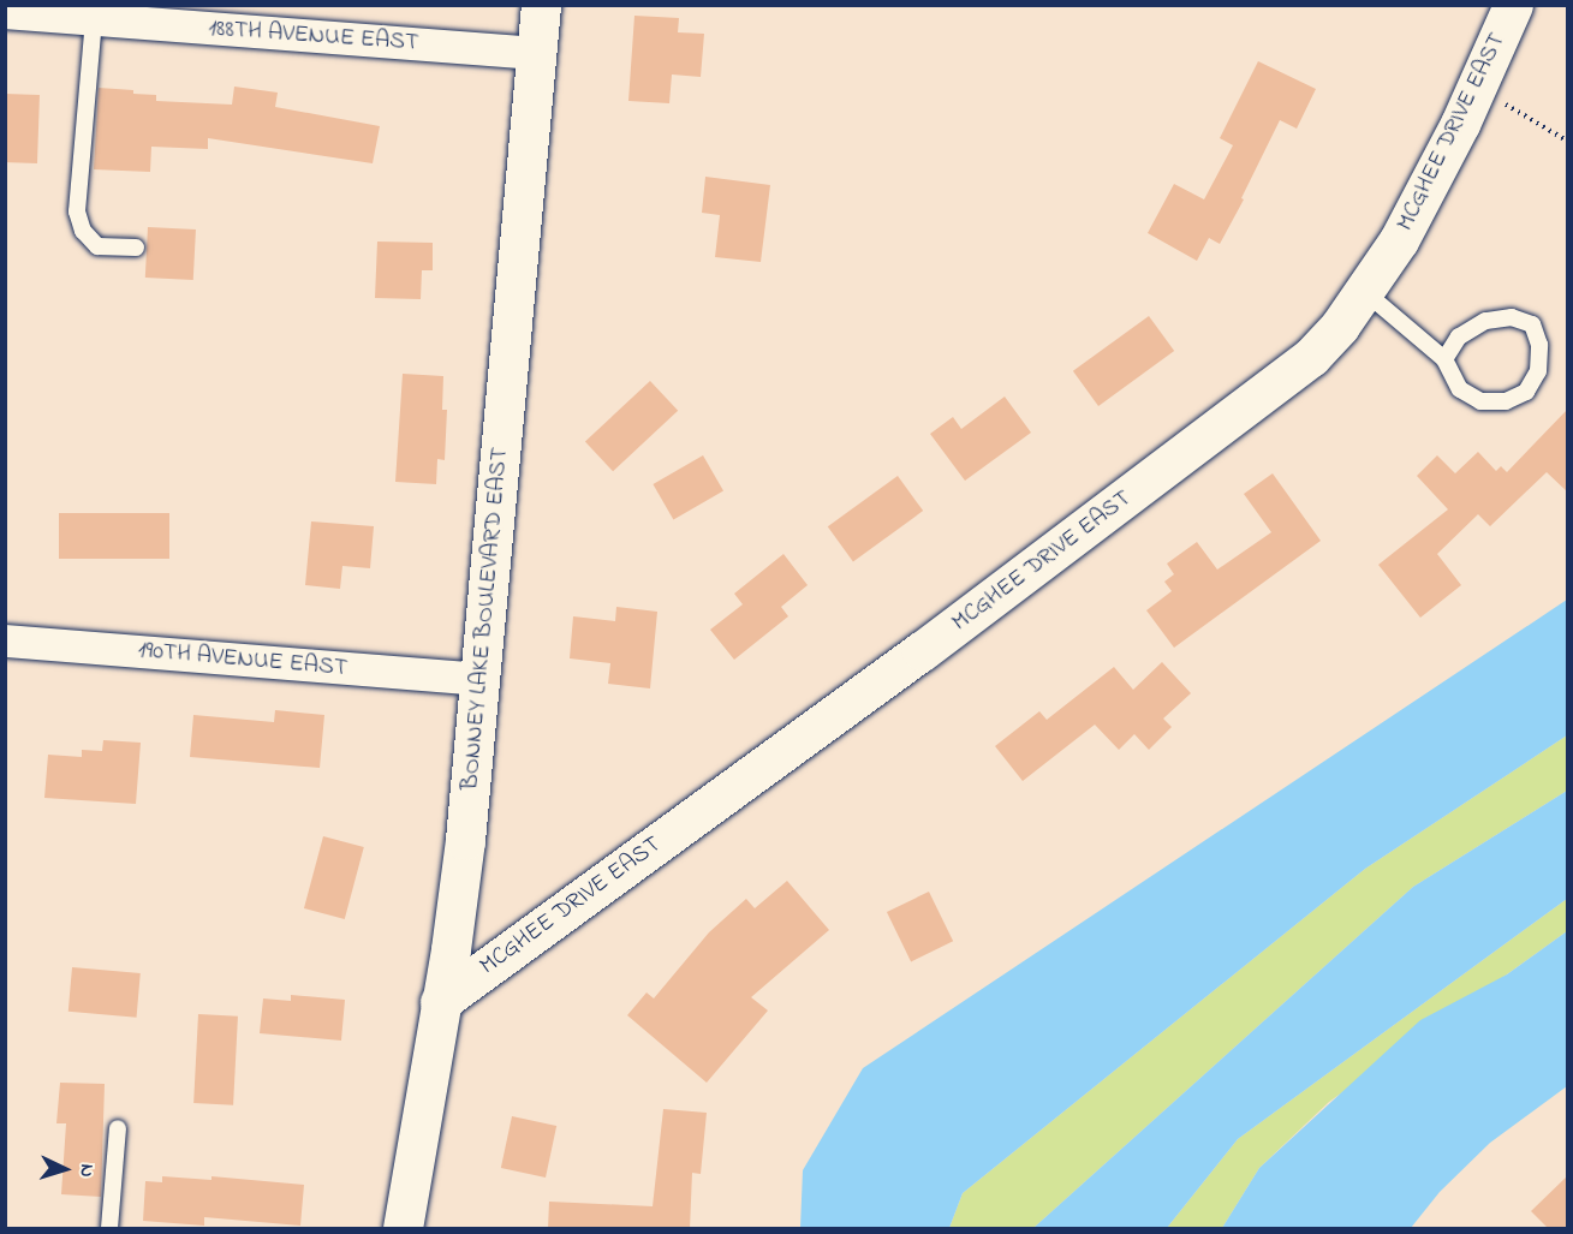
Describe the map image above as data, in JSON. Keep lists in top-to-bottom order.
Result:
{
  "streets": {
    "street": [
      "188TH AVENUE EAST",
      "MCGHEE DRIVE EAST",
      "BONNEY LAKE BOULEVARD EAST",
      "190TH AVENUE EAST"
    ]
  },
  "crossings": [
    ["188TH AVENUE EAST", "BONNEY LAKE BOULEVARD EAST"],
    ["MCGHEE DRIVE EAST", "BONNEY LAKE BOULEVARD EAST"],
    ["BONNEY LAKE BOULEVARD EAST", "190TH AVENUE EAST"]
  ],
  "north": "right"
}
